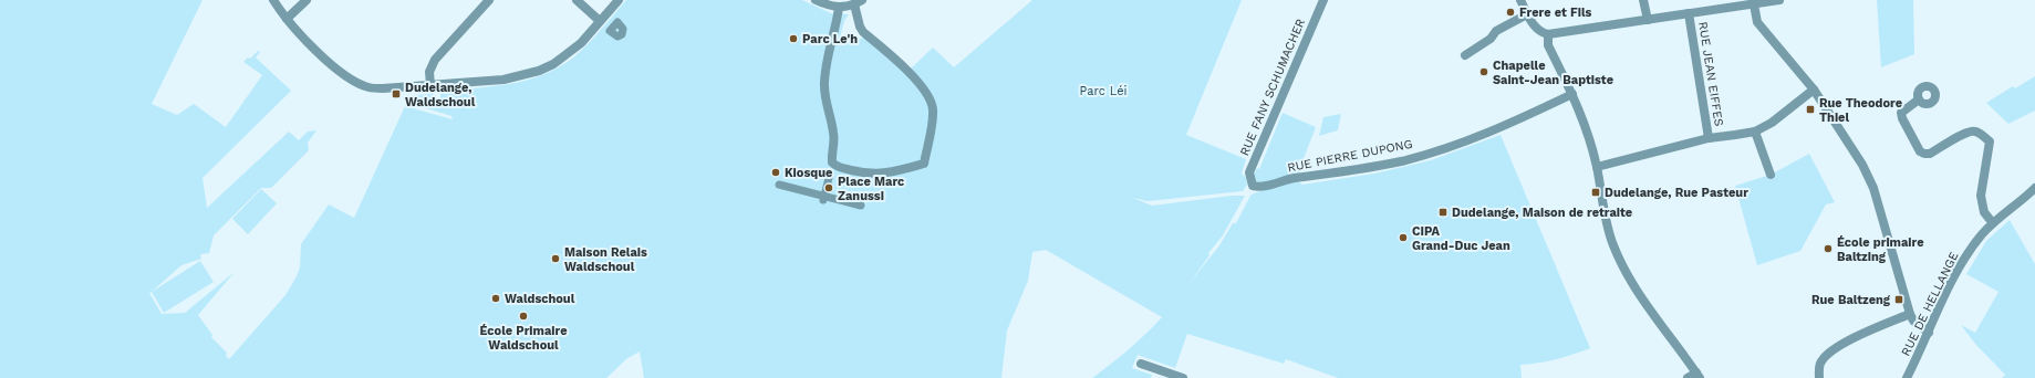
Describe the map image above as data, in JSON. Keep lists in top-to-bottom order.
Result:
{
  "streets": {
    "street": [
      "RUE JEAN EIFFES",
      "RUE FANY SCHUMACHER",
      "RUE PIERRE DUPONG",
      "RUE DE HELLANGE"
    ]
  },
  "crossings": [
    ["RUE FANY SCHUMACHER", "RUE PIERRE DUPONG"]
  ],
  "parks": ["Parc Léi"],
  "places": {
    "other": [
      "Frere et Fils",
      "Parc Le'h",
      "Chapelle Saint-Jean Baptiste",
      "Kiosque",
      "Place Marc Zanussi",
      "CIPA Grand-Duc Jean",
      "École primaire Baltzing",
      "Maison Relais Waldschoul",
      "Waldschoul",
      "École Primaire Waldschoul"
    ],
    "transit": [
      "Dudelange, Waldschoul",
      "Rue Theodore Thiel",
      "Dudelange, Rue Pasteur",
      "Dudelange, Maison de retraite",
      "Rue Baltzeng"
    ]
  }
}
